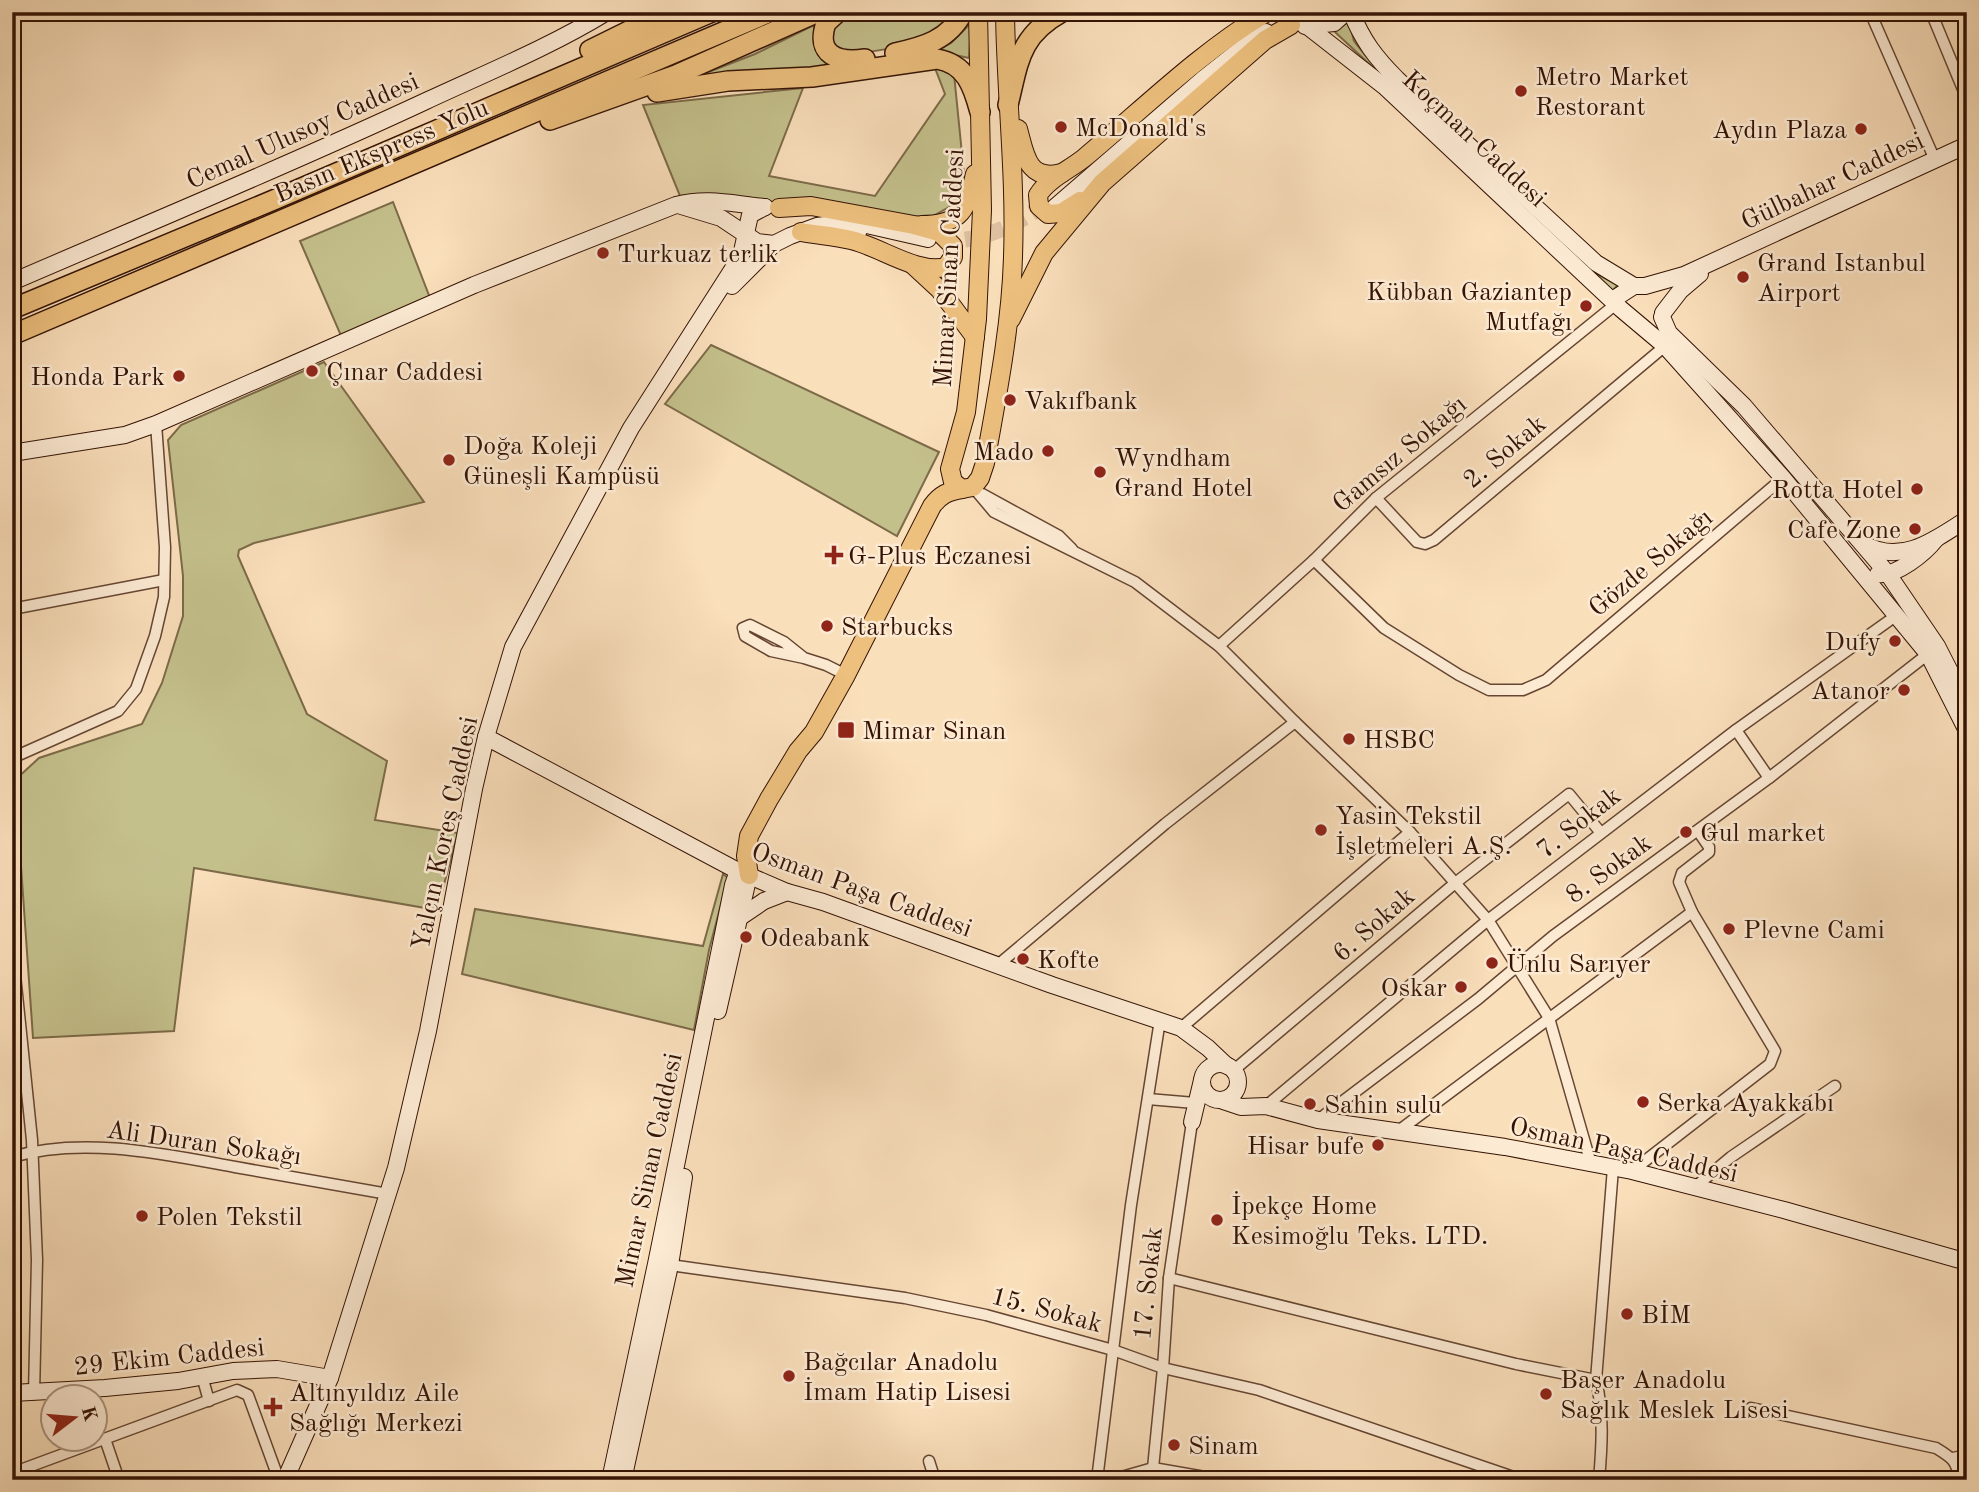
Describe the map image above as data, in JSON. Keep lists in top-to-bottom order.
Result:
{
  "streets": {
    "highway": ["Basın Ekspress Yolu"],
    "main road": [
      "Cemal Ulusoy Caddesi",
      "Koçman Caddesi",
      "Gülbahar Caddesi",
      "Mimar Sinan Caddesi",
      "Yalçın Koreş Caddesi",
      "Osman Paşa Caddesi",
      "17. Sokak",
      "29 Ekim Caddesi"
    ],
    "street": [
      "2. Sokak",
      "Gamsız Sokağı",
      "Gözde Sokağı",
      "7. Sokak",
      "8. Sokak",
      "6. Sokak",
      "Ali Duran Sokağı",
      "15. Sokak"
    ]
  },
  "crossings": [
    ["Koçman Caddesi", "Gülbahar Caddesi"],
    ["Koçman Caddesi", "Gamsız Sokağı"],
    ["Mimar Sinan Caddesi", "Osman Paşa Caddesi"],
    ["Mimar Sinan Caddesi", "15. Sokak"],
    ["2. Sokak", "Gamsız Sokağı"],
    ["Gamsız Sokağı", "Gözde Sokağı"],
    ["7. Sokak", "Osman Paşa Caddesi"],
    ["7. Sokak", "6. Sokak"],
    ["Yalçın Koreş Caddesi", "Osman Paşa Caddesi"],
    ["Yalçın Koreş Caddesi", "Ali Duran Sokağı"],
    ["Yalçın Koreş Caddesi", "29 Ekim Caddesi"],
    ["8. Sokak", "Osman Paşa Caddesi"],
    ["Osman Paşa Caddesi", "6. Sokak"],
    ["Osman Paşa Caddesi", "17. Sokak"],
    ["6. Sokak", "17. Sokak"],
    ["17. Sokak", "15. Sokak"]
  ],
  "places": {
    "other": [
      "Metro Market Restorant",
      "McDonald's",
      "Aydın Plaza",
      "Turkuaz terlik",
      "Grand Istanbul Airport",
      "Kübban Gaziantep Mutfağı",
      "Çınar Caddesi",
      "Honda Park",
      "Vakıfbank",
      "Mado",
      "Doğa Koleji Güneşli Kampüsü",
      "Wyndham Grand Hotel",
      "Rotta Hotel",
      "Cafe Zone",
      "Starbucks",
      "Dufy",
      "Atanor",
      "HSBC",
      "Yasin Tekstil İşletmeleri A.Ş.",
      "Gul market",
      "Plevne Cami",
      "Odeabank",
      "Kofte",
      "Ünlu Sarıyer",
      "Oskar",
      "Serka Ayakkabı",
      "Sahin sulu",
      "Hisar bufe",
      "Polen Tekstil",
      "İpekçe Home Kesimoğlu Teks. LTD.",
      "BİM",
      "Bağcılar Anadolu İmam Hatip Lisesi",
      "Başer Anadolu Sağlık Meslek Lisesi",
      "Sinam"
    ],
    "health": ["G-Plus Eczanesi", "Altınyıldız Aile Sağlığı Merkezi"],
    "transit": ["Mimar Sinan"]
  },
  "north": "right"
}
